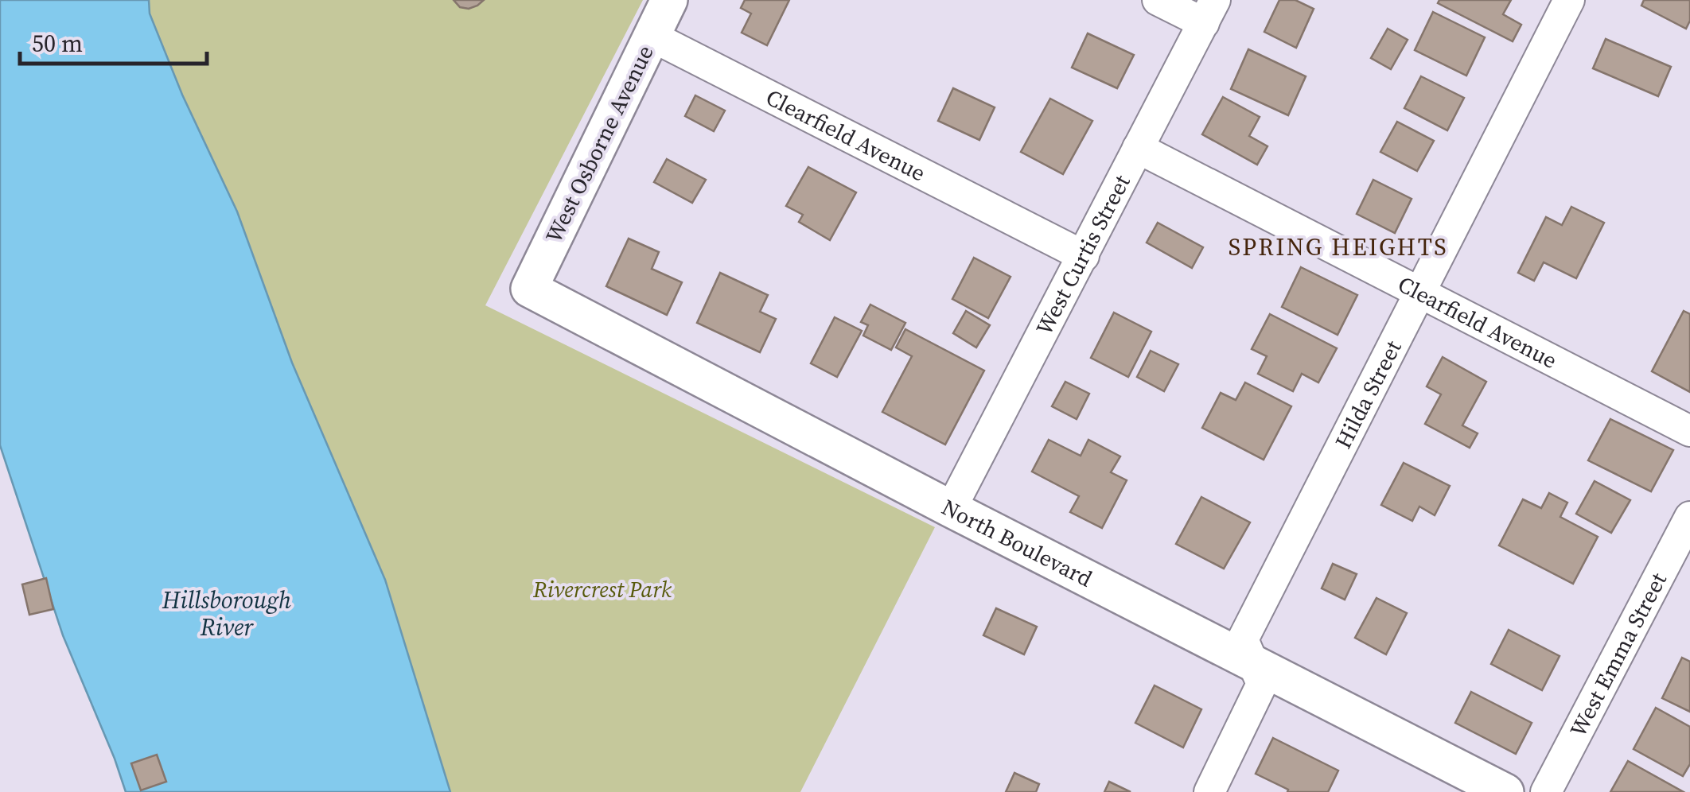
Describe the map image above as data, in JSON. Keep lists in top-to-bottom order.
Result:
{
  "streets": {
    "street": [
      "Clearfield Avenue",
      "West Osborne Avenue",
      "West Curtis Street",
      "Hilda Street",
      "North Boulevard",
      "West Emma Street"
    ]
  },
  "crossings": [
    ["Clearfield Avenue", "West Osborne Avenue"],
    ["Clearfield Avenue", "West Curtis Street"],
    ["Clearfield Avenue", "Hilda Street"],
    ["West Osborne Avenue", "North Boulevard"],
    ["West Curtis Street", "North Boulevard"],
    ["Hilda Street", "North Boulevard"]
  ],
  "districts": ["SPRING HEIGHTS"],
  "water": ["Hillsborough River"],
  "parks": ["Rivercrest Park"],
  "scale_bar": "50 m"
}
